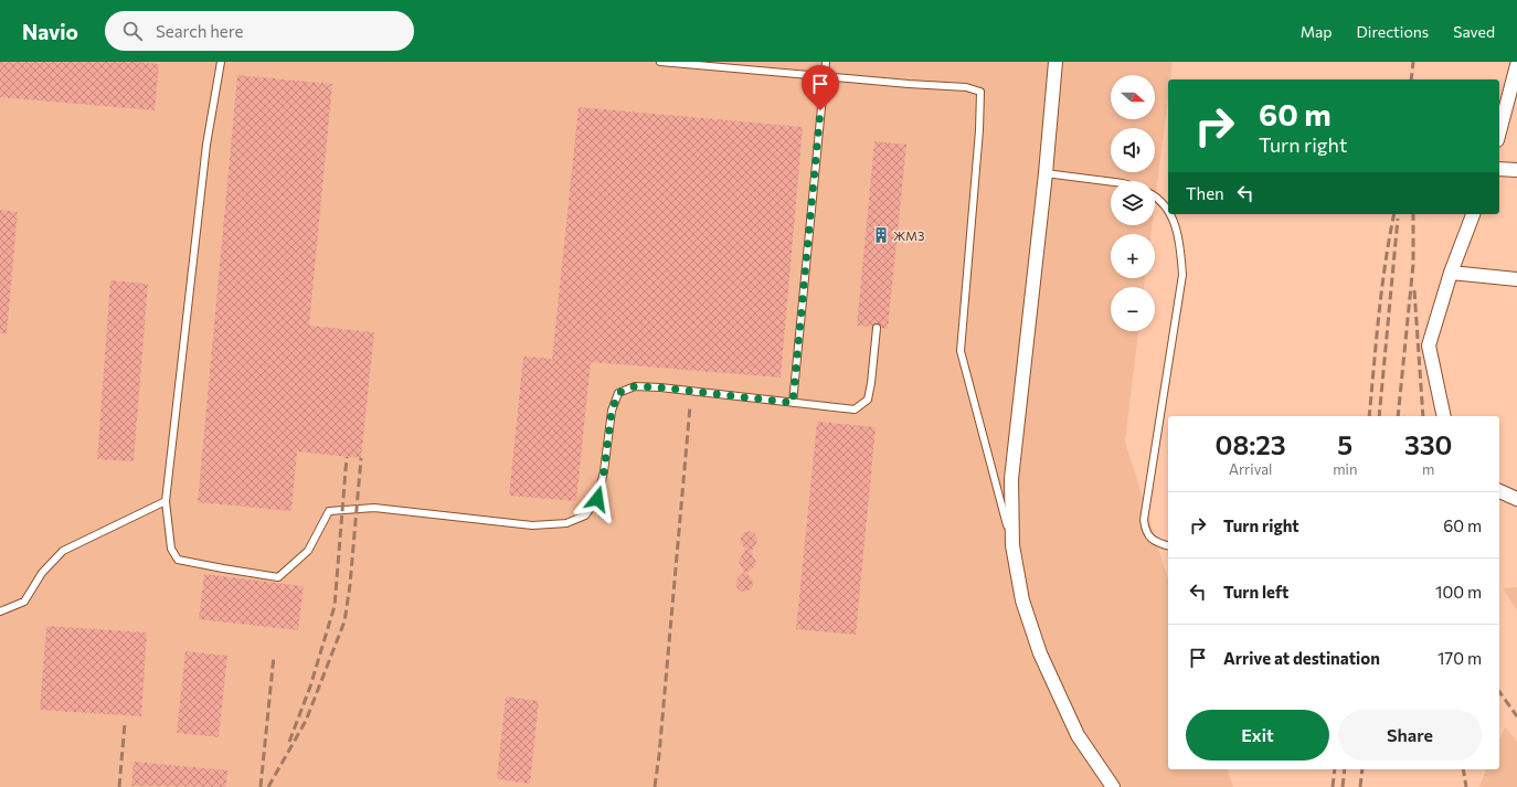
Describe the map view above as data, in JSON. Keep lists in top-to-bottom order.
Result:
{
  "places": {
    "building": ["ЖМЗ"]
  },
  "north": "right",
  "page": {
    "header": "Navio",
    "search": "Search here",
    "nav": ["Map", "Directions", "Saved"],
    "map_buttons": ["+", "−"],
    "turn": ["60 m", "Turn right"],
    "then": "Then",
    "eta": [
      "08:23",
      "Arrival",
      "5",
      "min",
      "330",
      "m"
    ],
    "list": [
      {
        "name": "Turn right",
        "value": "60 m"
      },
      {
        "name": "Turn left",
        "value": "100 m"
      },
      {
        "name": "Arrive at destination",
        "value": "170 m"
      }
    ],
    "buttons": ["Exit", "Share"]
  }
}
